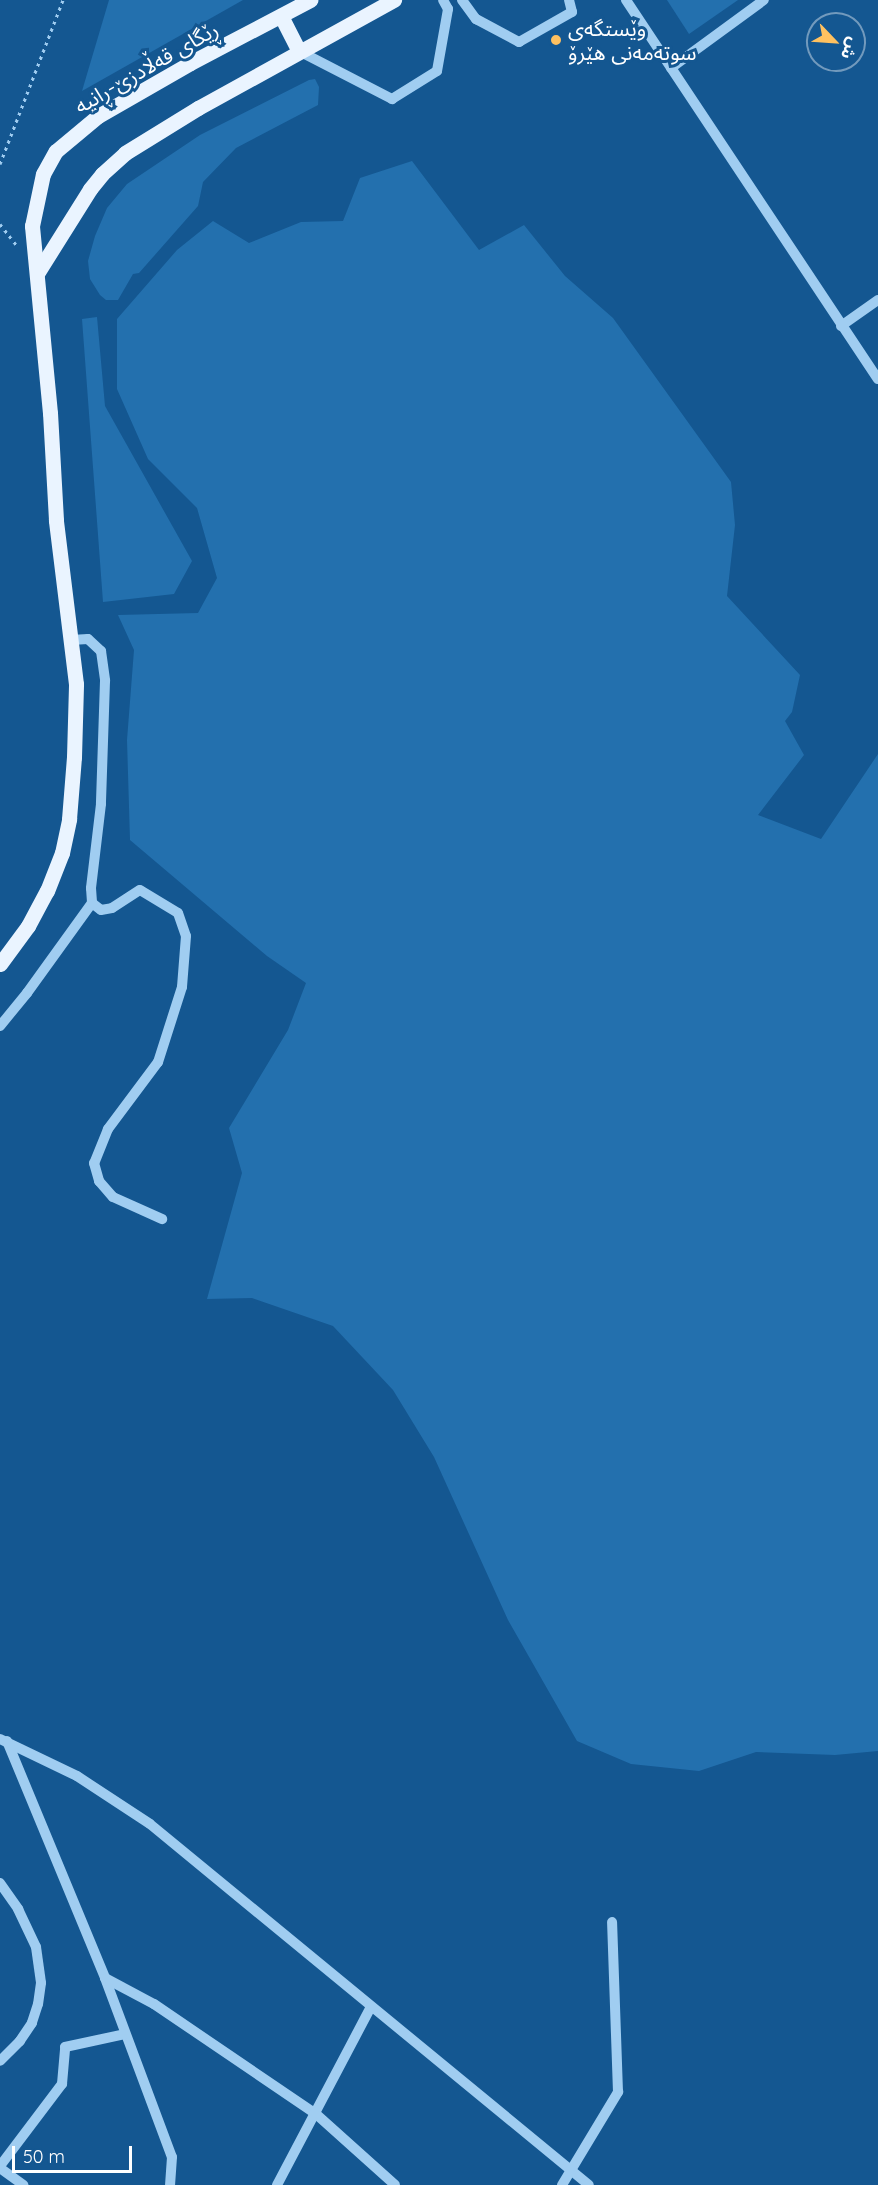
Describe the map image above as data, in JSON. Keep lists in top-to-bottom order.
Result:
{
  "streets": {
    "main road": ["ڕێگای قەڵادزێ-ڕانیە"]
  },
  "places": ["وێستگەی سوتەمەنی هێرۆ"],
  "scale_bar": "50 m",
  "north": "bottom right"
}
